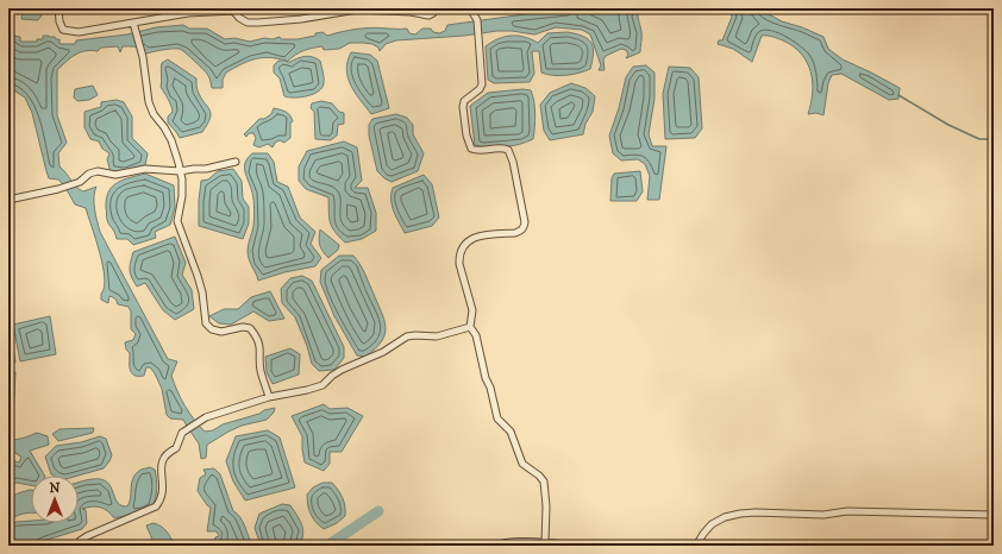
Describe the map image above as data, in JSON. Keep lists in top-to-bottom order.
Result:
{
  "north": "top"
}
